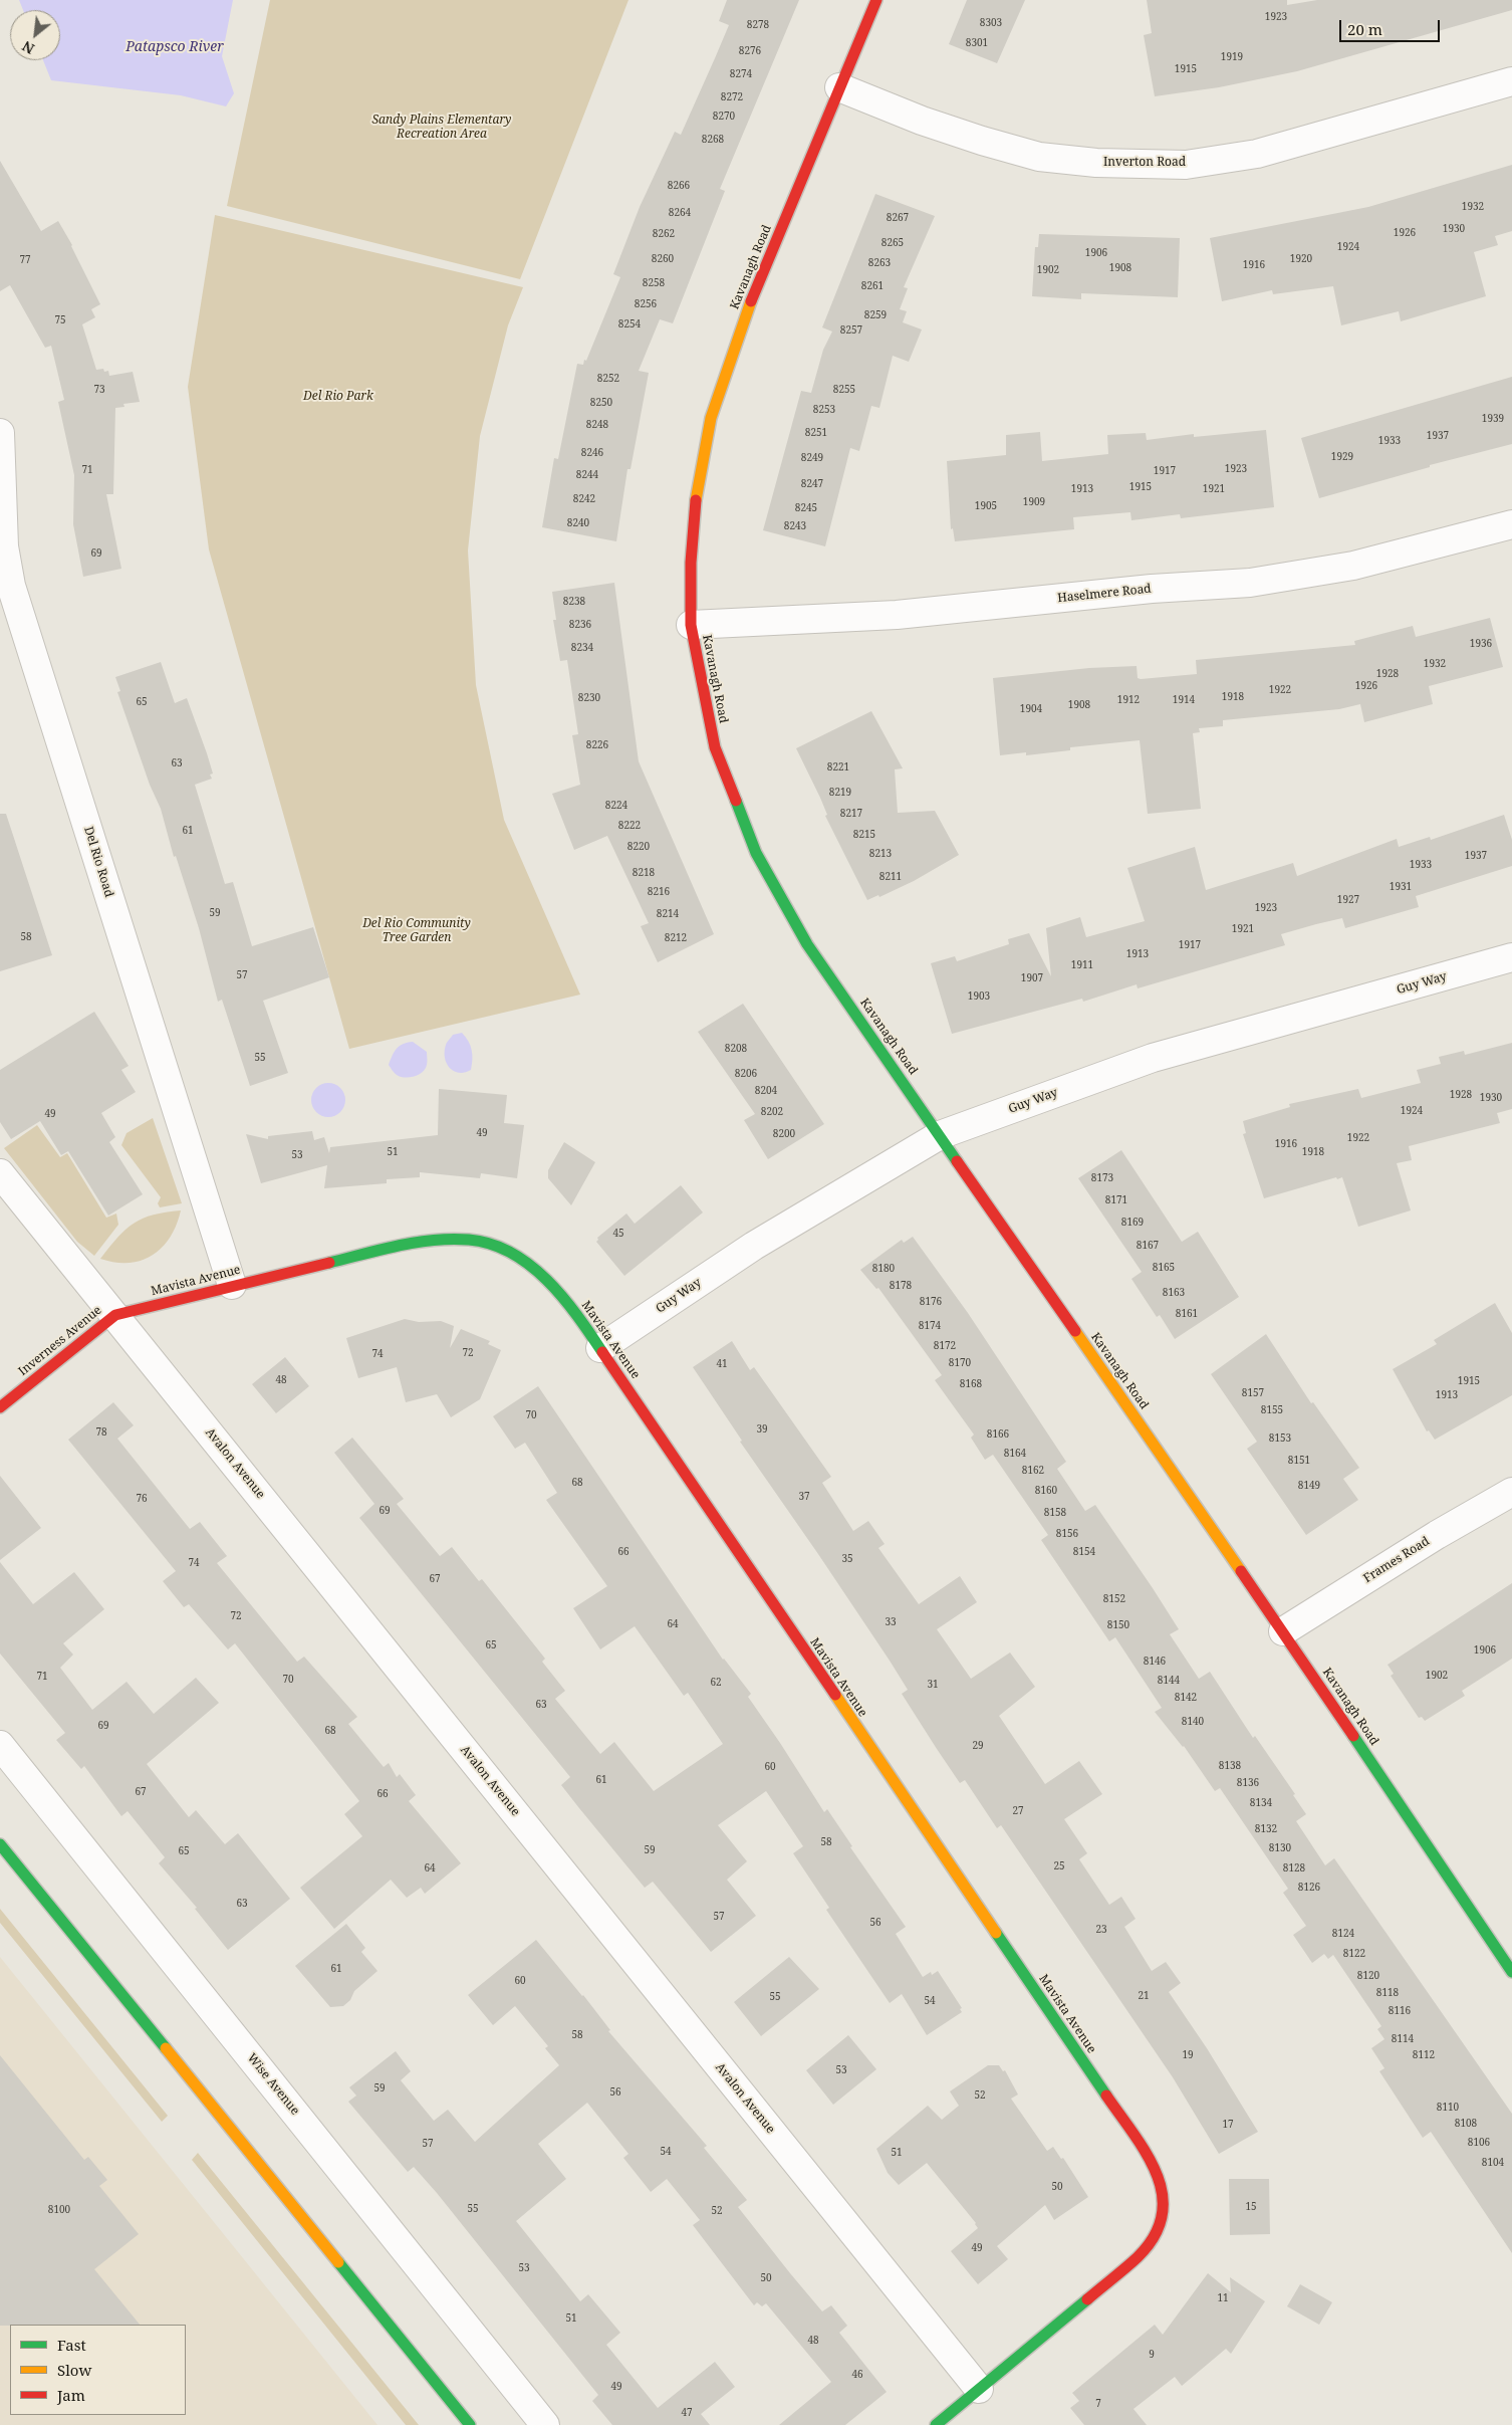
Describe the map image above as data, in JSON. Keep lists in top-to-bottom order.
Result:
{
  "streets": {
    "street": [
      "Inverton Road",
      "Kavanagh Road",
      "Haselmere Road",
      "Del Rio Road",
      "Guy Way",
      "Mavista Avenue",
      "Inverness Avenue",
      "Avalon Avenue",
      "Frames Road",
      "Wise Avenue"
    ]
  },
  "crossings": [
    ["Inverton Road", "Kavanagh Road"],
    ["Kavanagh Road", "Haselmere Road"],
    ["Kavanagh Road", "Guy Way"],
    ["Kavanagh Road", "Frames Road"],
    ["Del Rio Road", "Mavista Avenue"],
    ["Guy Way", "Mavista Avenue"],
    ["Mavista Avenue", "Inverness Avenue"],
    ["Mavista Avenue", "Avalon Avenue"],
    ["Inverness Avenue", "Avalon Avenue"]
  ],
  "water": ["Patapsco River"],
  "parks": ["Sandy Plains Elementary Recreation Area", "Del Rio Park", "Del Rio Community Tree Garden"],
  "house_numbers": [
    "1923",
    "8303",
    "8278",
    "8301",
    "8276",
    "1919",
    "1915",
    "8274",
    "8272",
    "8270",
    "8268",
    "8266",
    "1932",
    "8264",
    "8267",
    "1930",
    "1926",
    "8262",
    "8265",
    "1924",
    "1906",
    "8260",
    "1920",
    "77",
    "8263",
    "1916",
    "1908",
    "1902",
    "8258",
    "8261",
    "8256",
    "8259",
    "75",
    "8254",
    "8257",
    "8252",
    "73",
    "8255",
    "8250",
    "8253",
    "1939",
    "8248",
    "8251",
    "1937",
    "1933",
    "8246",
    "1929",
    "8249",
    "1923",
    "71",
    "1917",
    "8244",
    "8247",
    "1915",
    "1913",
    "1921",
    "8242",
    "1909",
    "1905",
    "8245",
    "8240",
    "8243",
    "69",
    "8238",
    "8236",
    "1936",
    "8234",
    "1932",
    "1928",
    "1926",
    "1922",
    "1918",
    "8230",
    "1912",
    "1914",
    "65",
    "1908",
    "1904",
    "8226",
    "63",
    "8221",
    "8219",
    "8224",
    "8217",
    "8222",
    "61",
    "8215",
    "8220",
    "8213",
    "1937",
    "1933",
    "8218",
    "8211",
    "1931",
    "8216",
    "1927",
    "1923",
    "59",
    "8214",
    "1921",
    "58",
    "8212",
    "1917",
    "1913",
    "1911",
    "57",
    "1907",
    "1903",
    "8208",
    "55",
    "8206",
    "8204",
    "1928",
    "1930",
    "1924",
    "8202",
    "49",
    "49",
    "8200",
    "1922",
    "1916",
    "51",
    "1918",
    "53",
    "8173",
    "8171",
    "8169",
    "45",
    "8167",
    "8165",
    "8180",
    "8178",
    "8163",
    "8176",
    "8161",
    "8174",
    "8172",
    "72",
    "74",
    "8170",
    "41",
    "48",
    "1915",
    "8168",
    "8157",
    "1913",
    "8155",
    "70",
    "39",
    "78",
    "8166",
    "8153",
    "8164",
    "8151",
    "8162",
    "68",
    "8149",
    "8160",
    "37",
    "76",
    "69",
    "8158",
    "8156",
    "66",
    "8154",
    "35",
    "74",
    "67",
    "8152",
    "72",
    "33",
    "64",
    "8150",
    "65",
    "1906",
    "8146",
    "1902",
    "71",
    "70",
    "8144",
    "62",
    "31",
    "8142",
    "63",
    "8140",
    "69",
    "68",
    "29",
    "8138",
    "60",
    "61",
    "8136",
    "67",
    "66",
    "8134",
    "27",
    "8132",
    "58",
    "8130",
    "59",
    "65",
    "25",
    "64",
    "8128",
    "8126",
    "63",
    "57",
    "56",
    "23",
    "8124",
    "8122",
    "61",
    "8120",
    "60",
    "8118",
    "21",
    "55",
    "54",
    "8116",
    "58",
    "8114",
    "19",
    "8112",
    "53",
    "59",
    "56",
    "52",
    "8110",
    "8108",
    "17",
    "8106",
    "57",
    "54",
    "51",
    "8104",
    "50",
    "15",
    "55",
    "8100",
    "52",
    "49",
    "53",
    "50",
    "11",
    "51",
    "48",
    "9",
    "46",
    "49",
    "7",
    "47"
  ],
  "legend": ["Fast", "Slow", "Jam"],
  "scale_bar": "20 m",
  "north": "bottom left"
}
